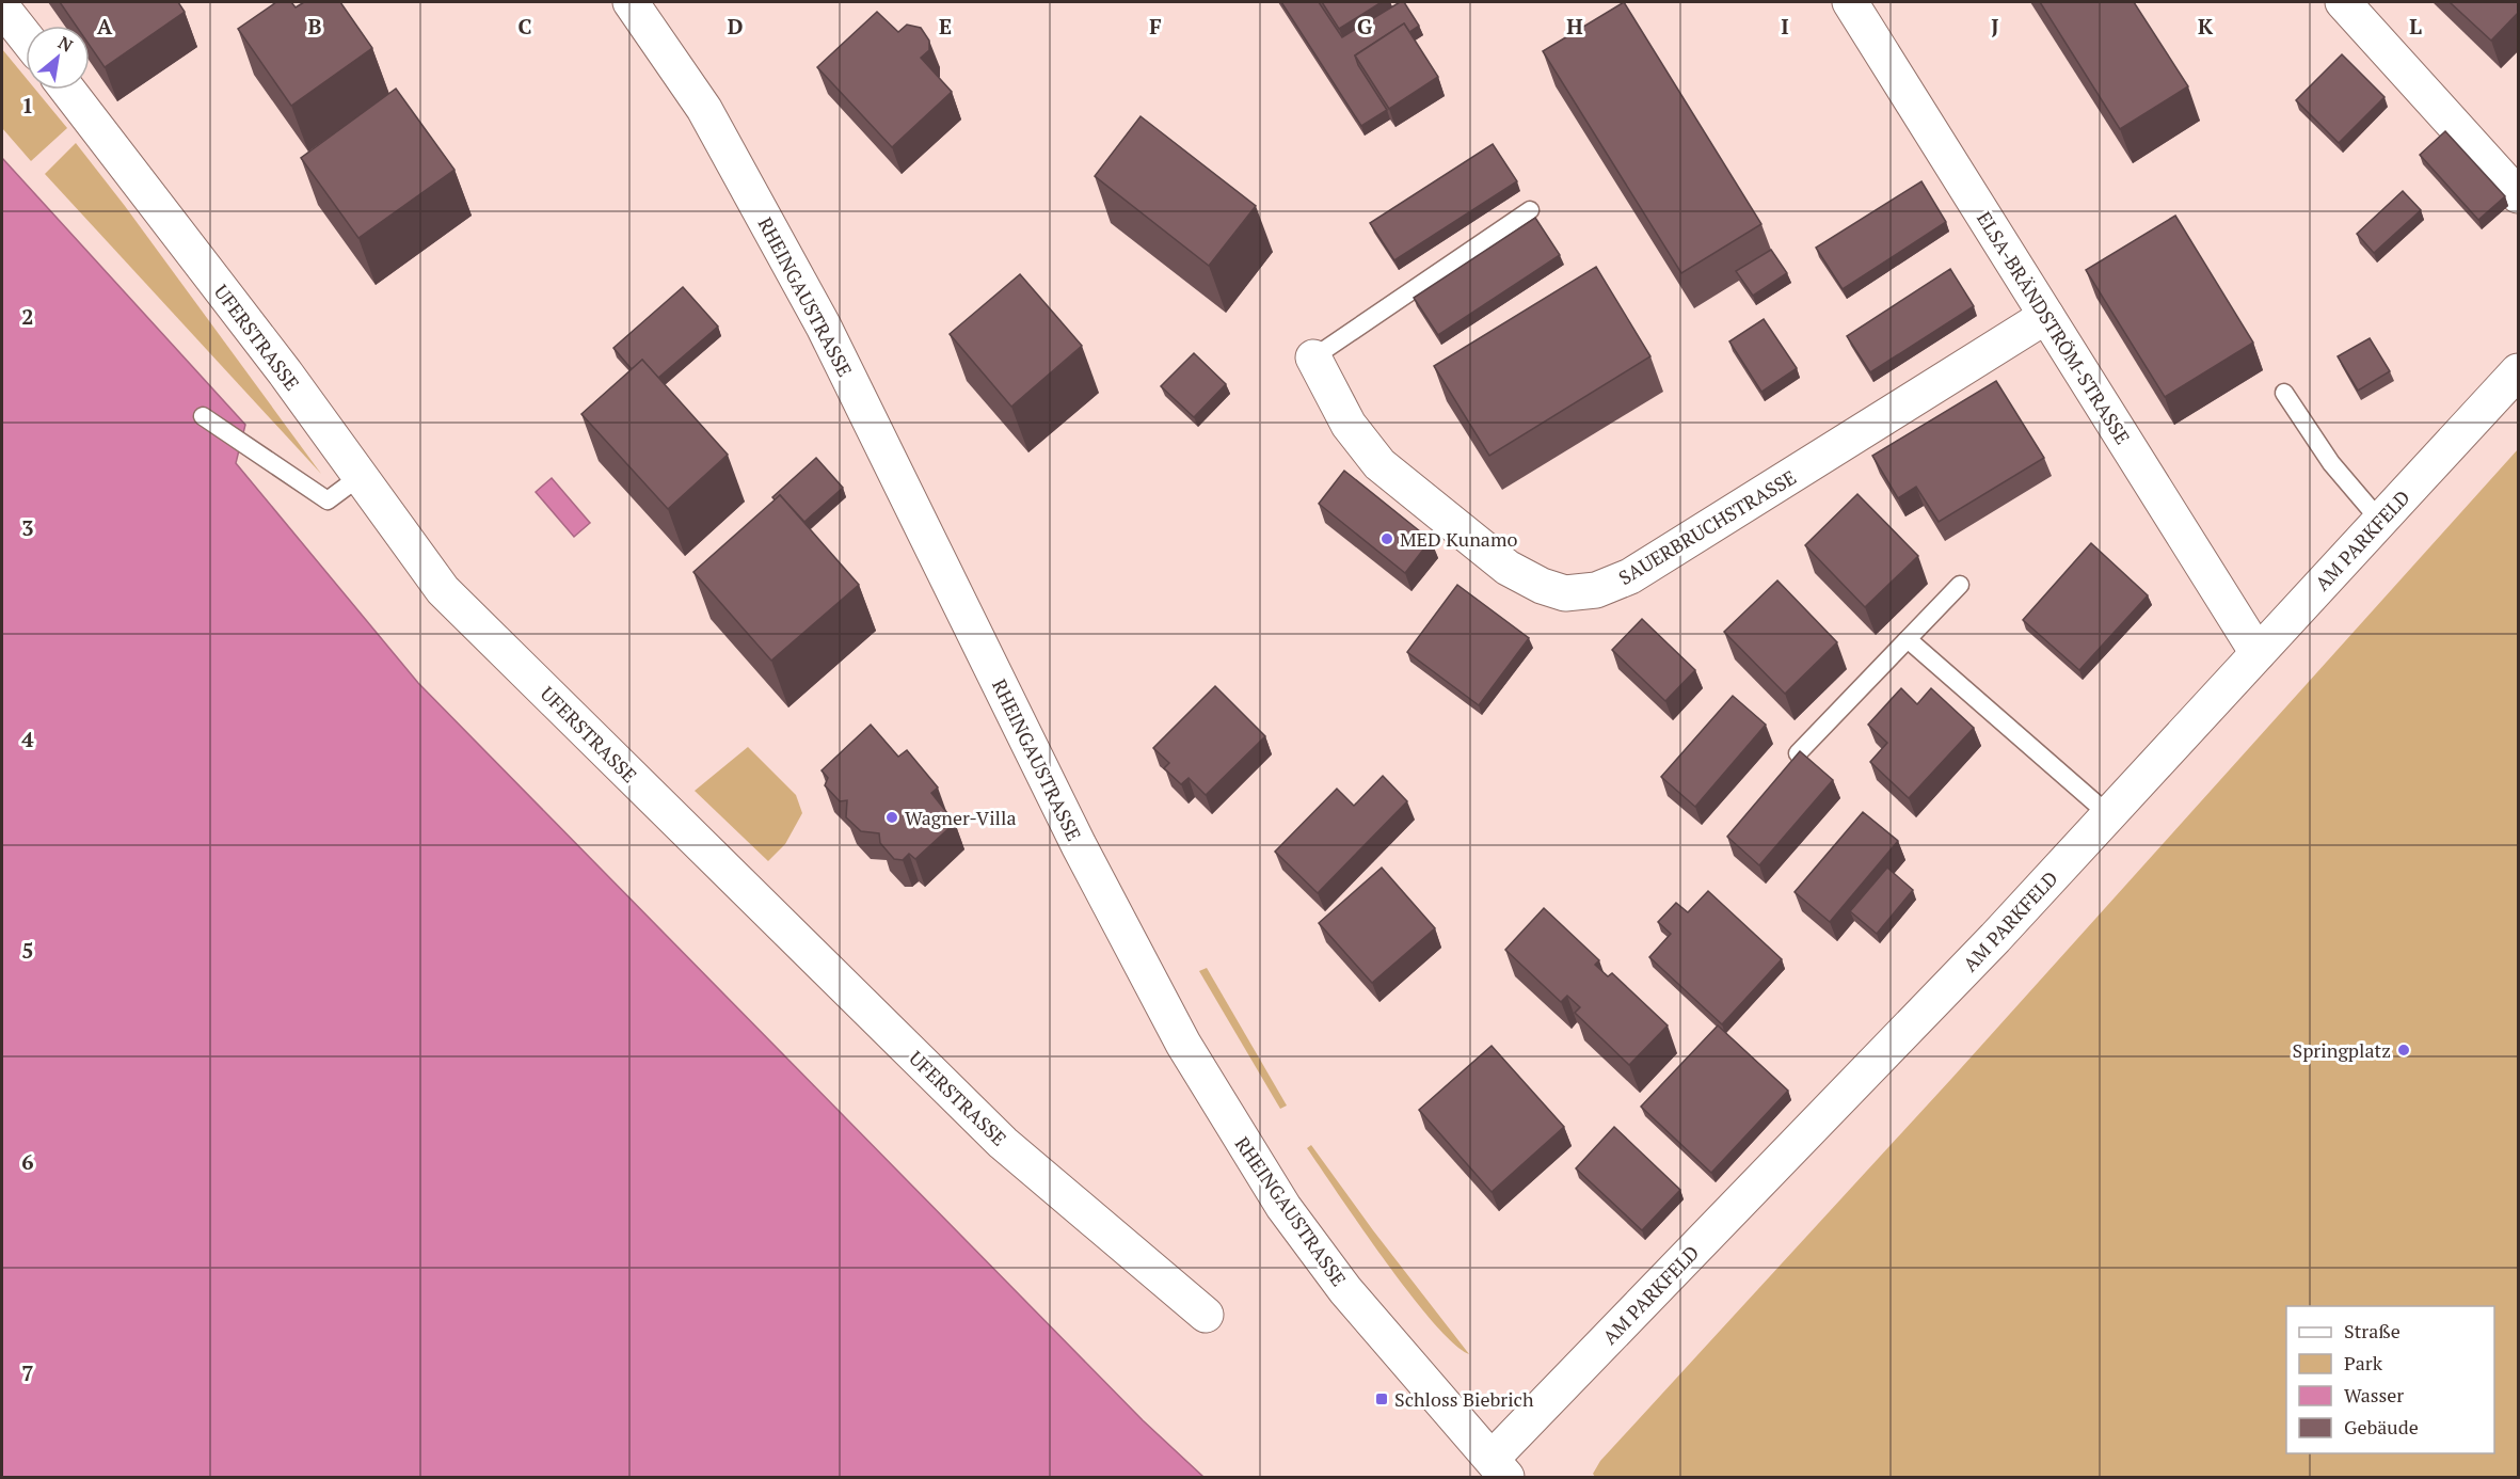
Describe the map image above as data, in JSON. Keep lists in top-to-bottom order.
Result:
{
  "streets": {
    "street": [
      "RHEINGAUSTRASSE",
      "ELSA-BRÄNDSTRÖM-STRASSE",
      "UFERSTRASSE",
      "SAUERBRUCHSTRASSE",
      "AM PARKFELD"
    ]
  },
  "crossings": [
    ["RHEINGAUSTRASSE", "AM PARKFELD"],
    ["ELSA-BRÄNDSTRÖM-STRASSE", "SAUERBRUCHSTRASSE"],
    ["ELSA-BRÄNDSTRÖM-STRASSE", "AM PARKFELD"]
  ],
  "places": {
    "other": ["MED Kunamo", "Wagner-Villa", "Springplatz"],
    "transit": ["Schloss Biebrich"]
  },
  "legend": [
    "Straße",
    "Park",
    "Wasser",
    "Gebäude"
  ],
  "north": "top right",
  "grid": {
    "columns": [
      "A",
      "B",
      "C",
      "D",
      "E",
      "F",
      "G",
      "H",
      "I",
      "J",
      "K",
      "L"
    ],
    "rows": [
      "1",
      "2",
      "3",
      "4",
      "5",
      "6",
      "7"
    ]
  }
}
